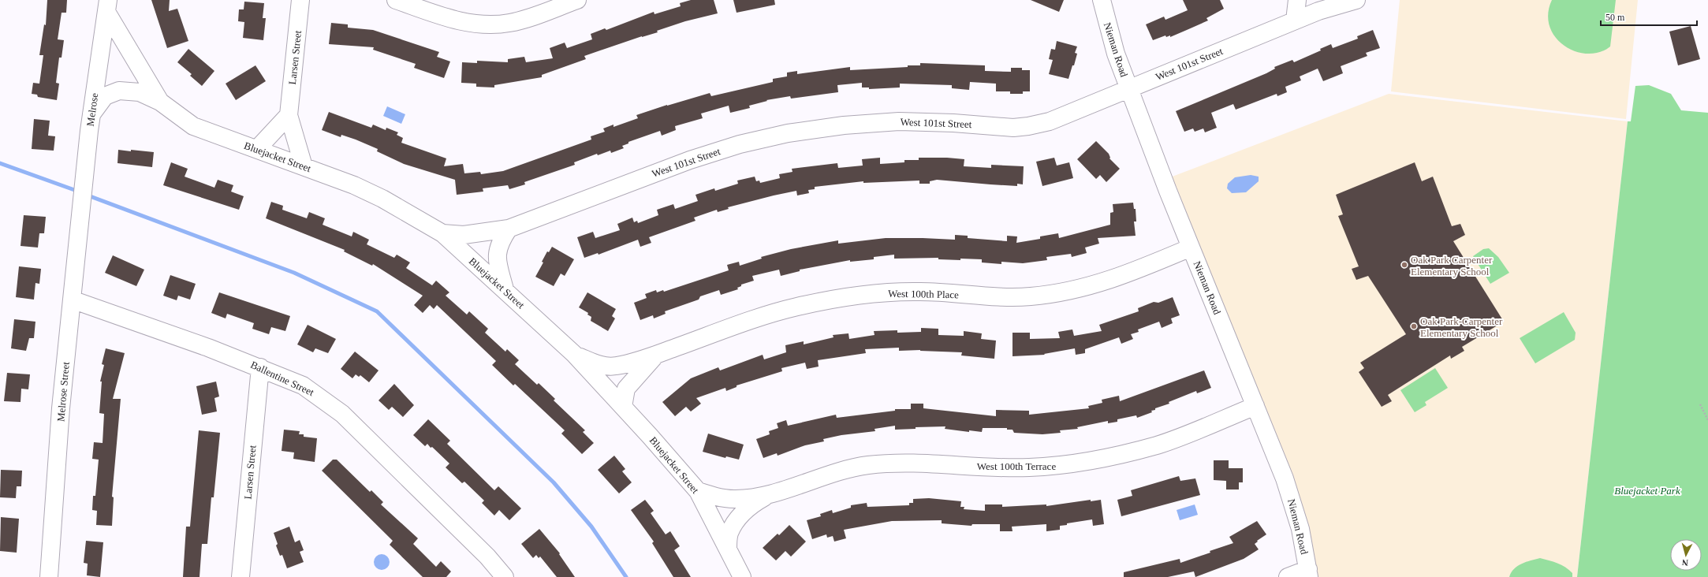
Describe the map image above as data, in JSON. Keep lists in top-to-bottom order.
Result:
{
  "streets": {
    "street": [
      "Nieman Road",
      "Larsen Street",
      "West 101st Street",
      "Melrose",
      "Bluejacket Street",
      "West 100th Place",
      "Ballentine Street",
      "Melrose Street",
      "West 100th Terrace"
    ]
  },
  "crossings": [
    ["Nieman Road", "West 101st Street"],
    ["Nieman Road", "West 100th Place"],
    ["Nieman Road", "West 100th Terrace"],
    ["Larsen Street", "Bluejacket Street"],
    ["Larsen Street", "Ballentine Street"],
    ["West 101st Street", "Bluejacket Street"],
    ["Melrose", "Bluejacket Street"],
    ["Melrose", "Melrose Street"],
    ["Bluejacket Street", "West 100th Place"],
    ["Bluejacket Street", "West 100th Terrace"],
    ["Ballentine Street", "Melrose Street"]
  ],
  "parks": ["Bluejacket Park"],
  "places": ["Oak Park Carpenter Elementary School", "Oak Park-Carpenter Elementary School"],
  "scale_bar": "50 m",
  "north": "bottom"
}
